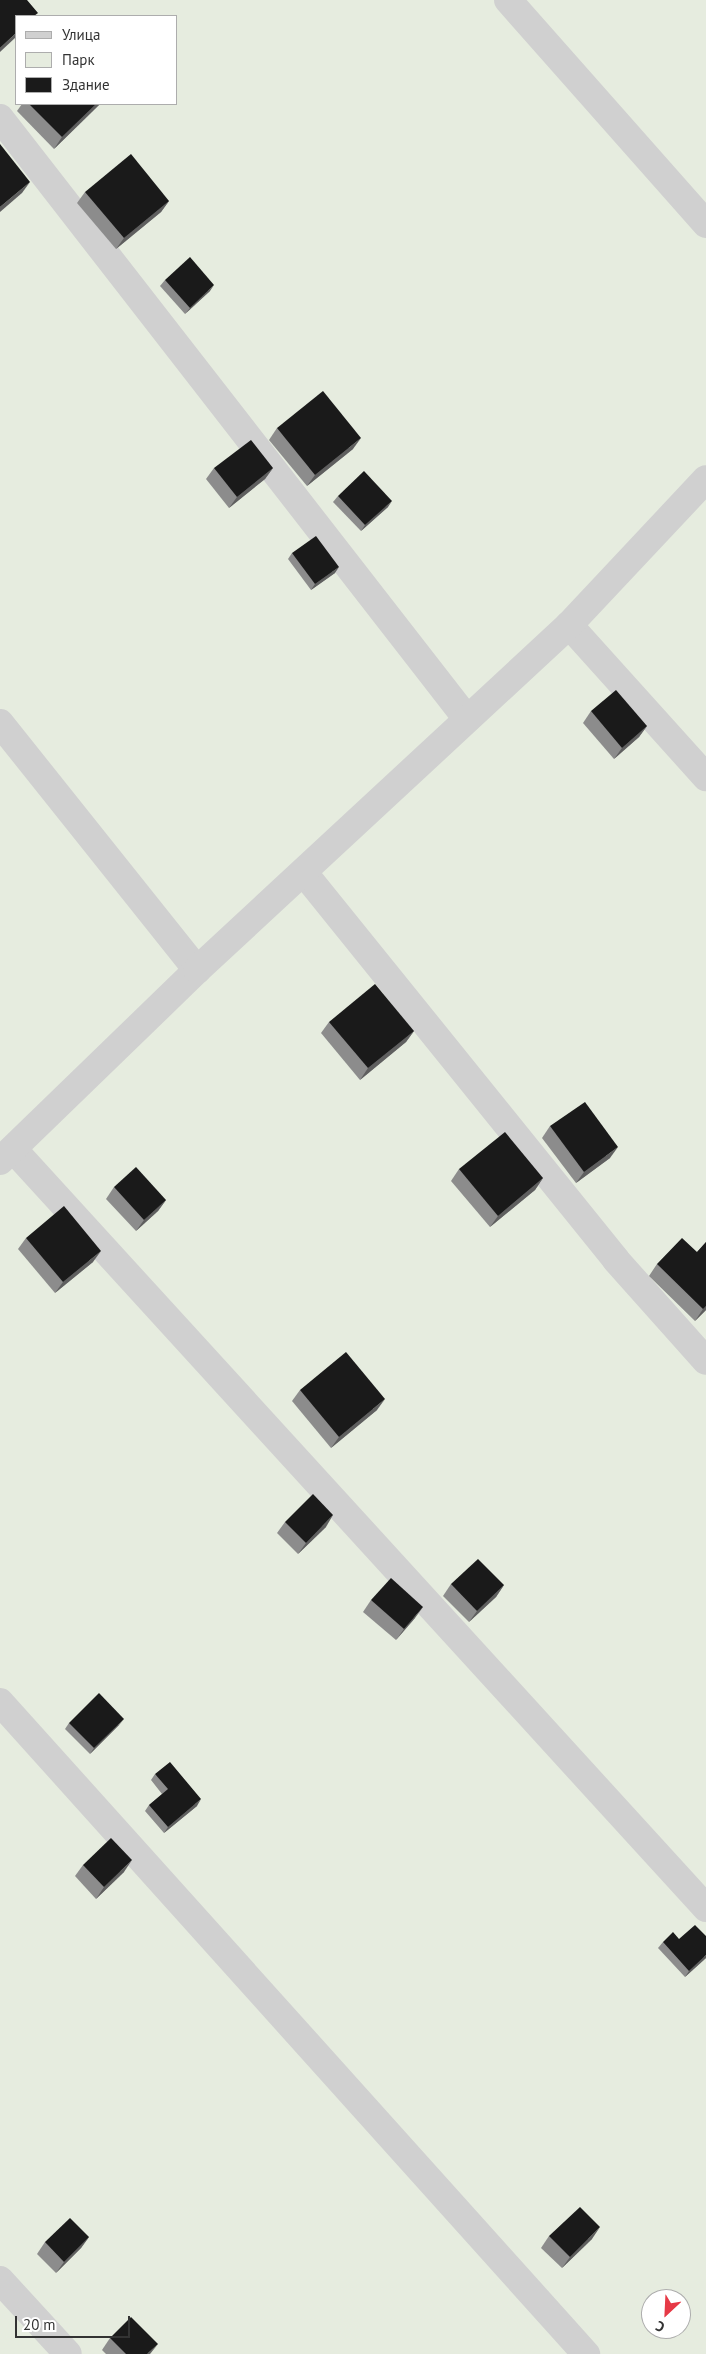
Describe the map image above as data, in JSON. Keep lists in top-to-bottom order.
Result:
{
  "legend": ["Улица", "Парк", "Здание"],
  "scale_bar": "20 m",
  "north": "bottom left"
}
